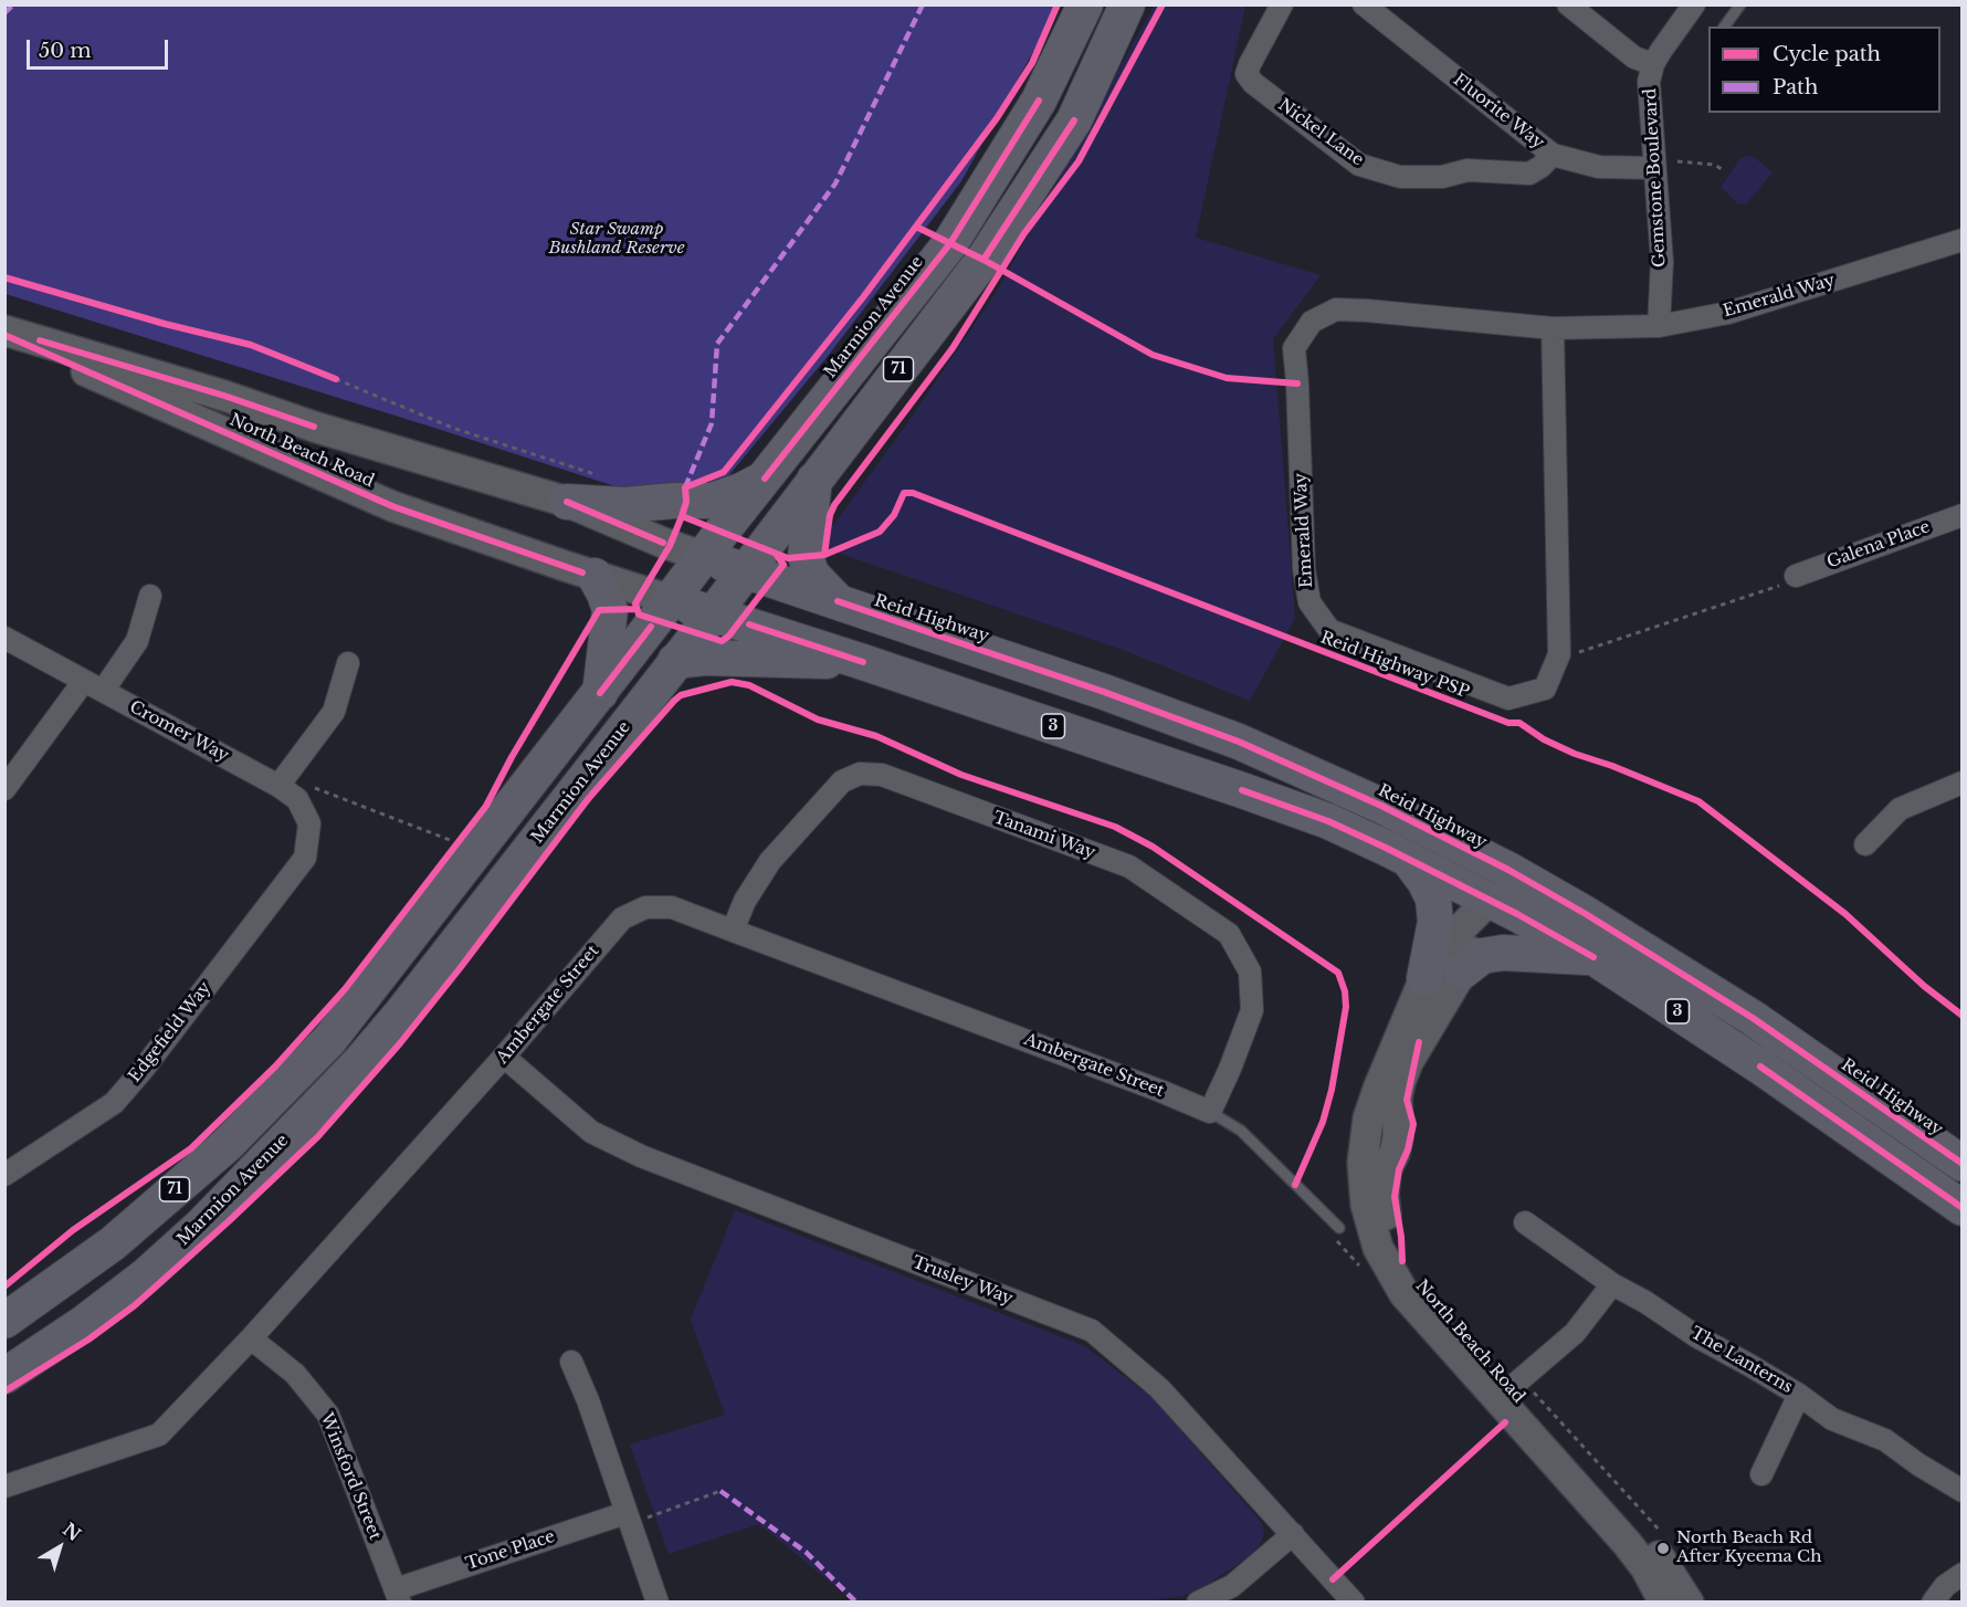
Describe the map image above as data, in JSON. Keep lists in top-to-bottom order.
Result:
{
  "streets": {
    "highway": [
      "Marmion Avenue",
      "71",
      "Reid Highway",
      "3"
    ],
    "main road": ["North Beach Road"],
    "street": [
      "Fluorite Way",
      "Nickel Lane",
      "Gemstone Boulevard",
      "Emerald Way",
      "Galena Place",
      "Cromer Way",
      "Tanami Way",
      "Ambergate Street",
      "Edgefield Way",
      "Trusley Way",
      "The Lanterns",
      "Winsford Street",
      "Tone Place"
    ],
    "cycle path": ["Reid Highway PSP"]
  },
  "crossings": [
    ["Fluorite Way", "Nickel Lane"],
    ["Fluorite Way", "Gemstone Boulevard"],
    ["Gemstone Boulevard", "Emerald Way"],
    ["Marmion Avenue", "North Beach Road"],
    ["Marmion Avenue", "Reid Highway"],
    ["Marmion Avenue", "3"],
    ["North Beach Road", "Reid Highway"],
    ["North Beach Road", "3"],
    ["Cromer Way", "Edgefield Way"],
    ["Tanami Way", "Ambergate Street"],
    ["Ambergate Street", "Trusley Way"],
    ["Ambergate Street", "Winsford Street"],
    ["Winsford Street", "Tone Place"]
  ],
  "parks": ["Star Swamp Bushland Reserve"],
  "places": ["North Beach Rd After Kyeema Ch"],
  "legend": ["Cycle path", "Path"],
  "scale_bar": "50 m",
  "north": "top right"
}
